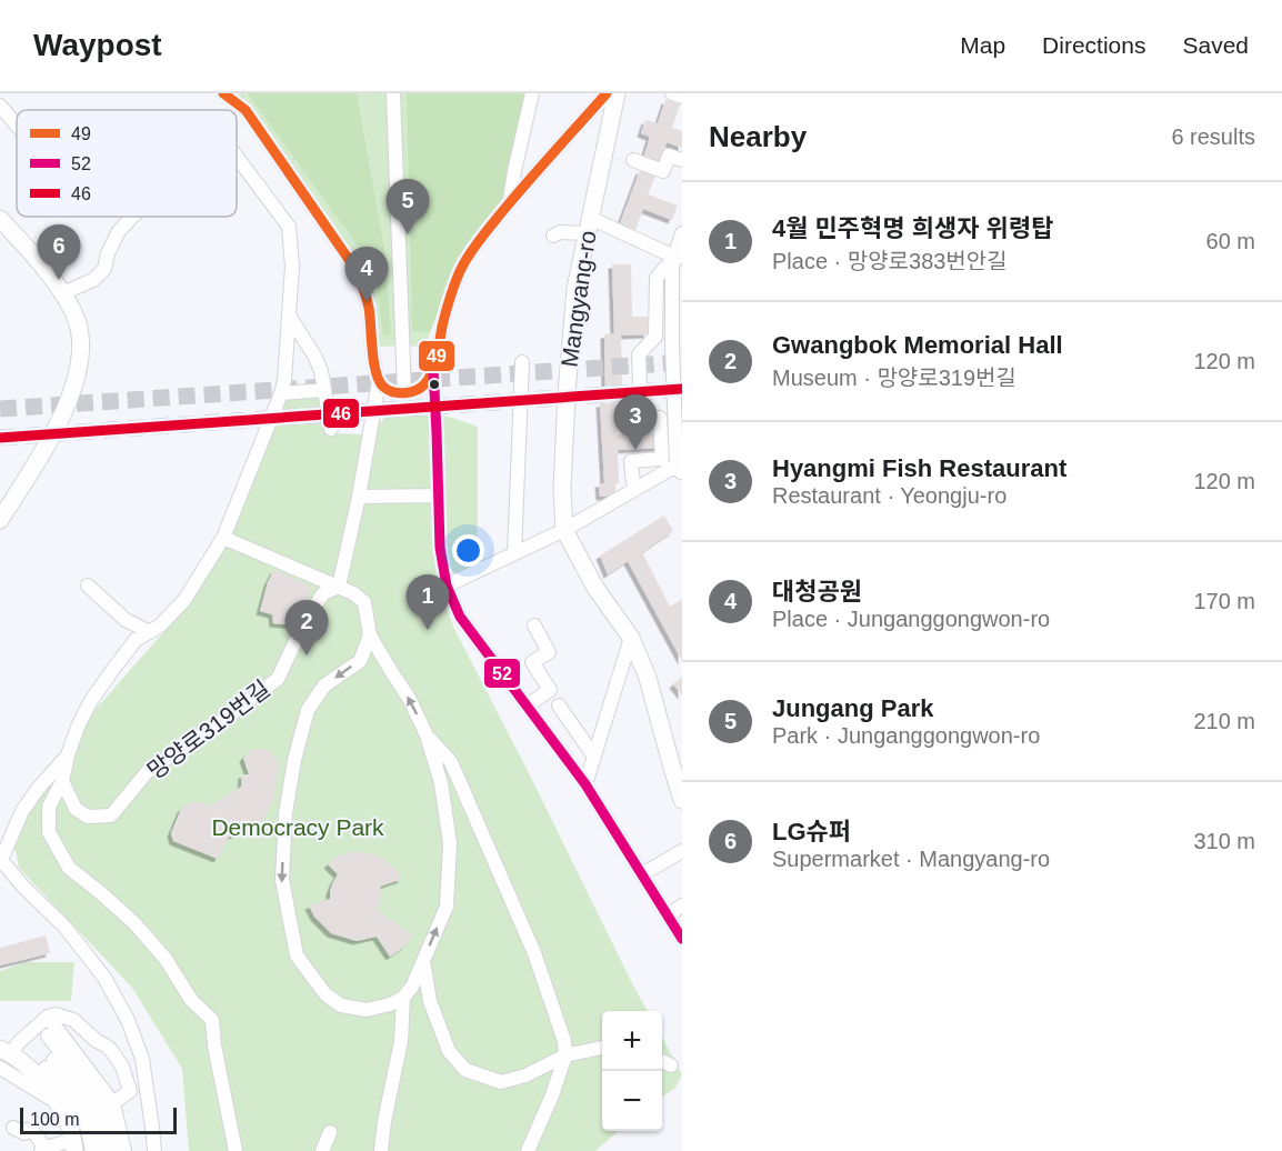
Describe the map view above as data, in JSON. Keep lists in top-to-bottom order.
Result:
{
  "streets": {
    "main road": ["Mangyang-ro"],
    "street": ["망양로319번길"]
  },
  "parks": ["Democracy Park"],
  "lines": ["transit line 49", "transit line 52", "transit line 46"],
  "legend": ["49", "52", "46"],
  "scale_bar": "100 m",
  "page": {
    "header": "Waypost",
    "nav": ["Map", "Directions", "Saved"],
    "heading": ["Nearby", "6 results"],
    "pins": [
      "5",
      "6",
      "4",
      "3",
      "1",
      "2"
    ],
    "list": [
      {
        "mark": "1",
        "name": "4월 민주혁명 희생자 위령탑",
        "note": "Place · 망양로383번안길",
        "value": "60 m"
      },
      {
        "mark": "2",
        "name": "Gwangbok Memorial Hall",
        "note": "Museum · 망양로319번길",
        "value": "120 m"
      },
      {
        "mark": "3",
        "name": "Hyangmi Fish Restaurant",
        "note": "Restaurant · Yeongju-ro",
        "value": "120 m"
      },
      {
        "mark": "4",
        "name": "대청공원",
        "note": "Place · Junganggongwon-ro",
        "value": "170 m"
      },
      {
        "mark": "5",
        "name": "Jungang Park",
        "note": "Park · Junganggongwon-ro",
        "value": "210 m"
      },
      {
        "mark": "6",
        "name": "LG슈퍼",
        "note": "Supermarket · Mangyang-ro",
        "value": "310 m"
      }
    ],
    "map_buttons": ["+", "−"],
    "scale": "100 m"
  }
}
